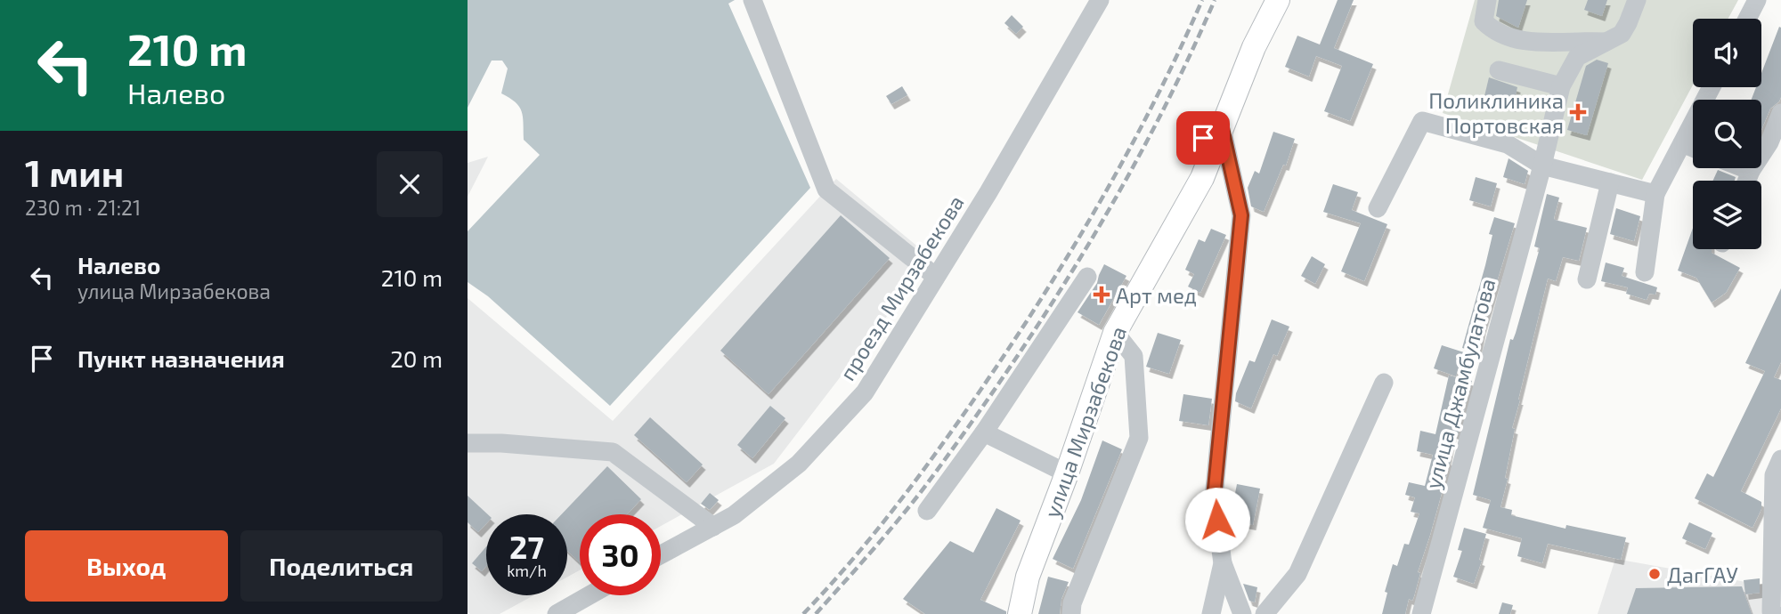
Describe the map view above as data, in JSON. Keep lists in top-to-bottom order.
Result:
{
  "streets": {
    "main road": ["улица Мирзабекова"],
    "street": ["проезд Мирзабекова", "улица Джамбулатова"]
  },
  "places": {
    "health": ["Поликлиника Портовская", "Арт мед"],
    "other": ["ДагГАУ"]
  },
  "page": {
    "turn": ["210 m", "Налево"],
    "heading": ["1 мин", "230 m · 21:21"],
    "list": [
      {
        "name": "Налево",
        "note": "улица Мирзабекова",
        "value": "210 m"
      },
      {
        "name": "Пункт назначения",
        "value": "20 m"
      }
    ],
    "speed": "27 km/h",
    "limit": "30",
    "buttons": ["Выход", "Поделиться"]
  }
}
